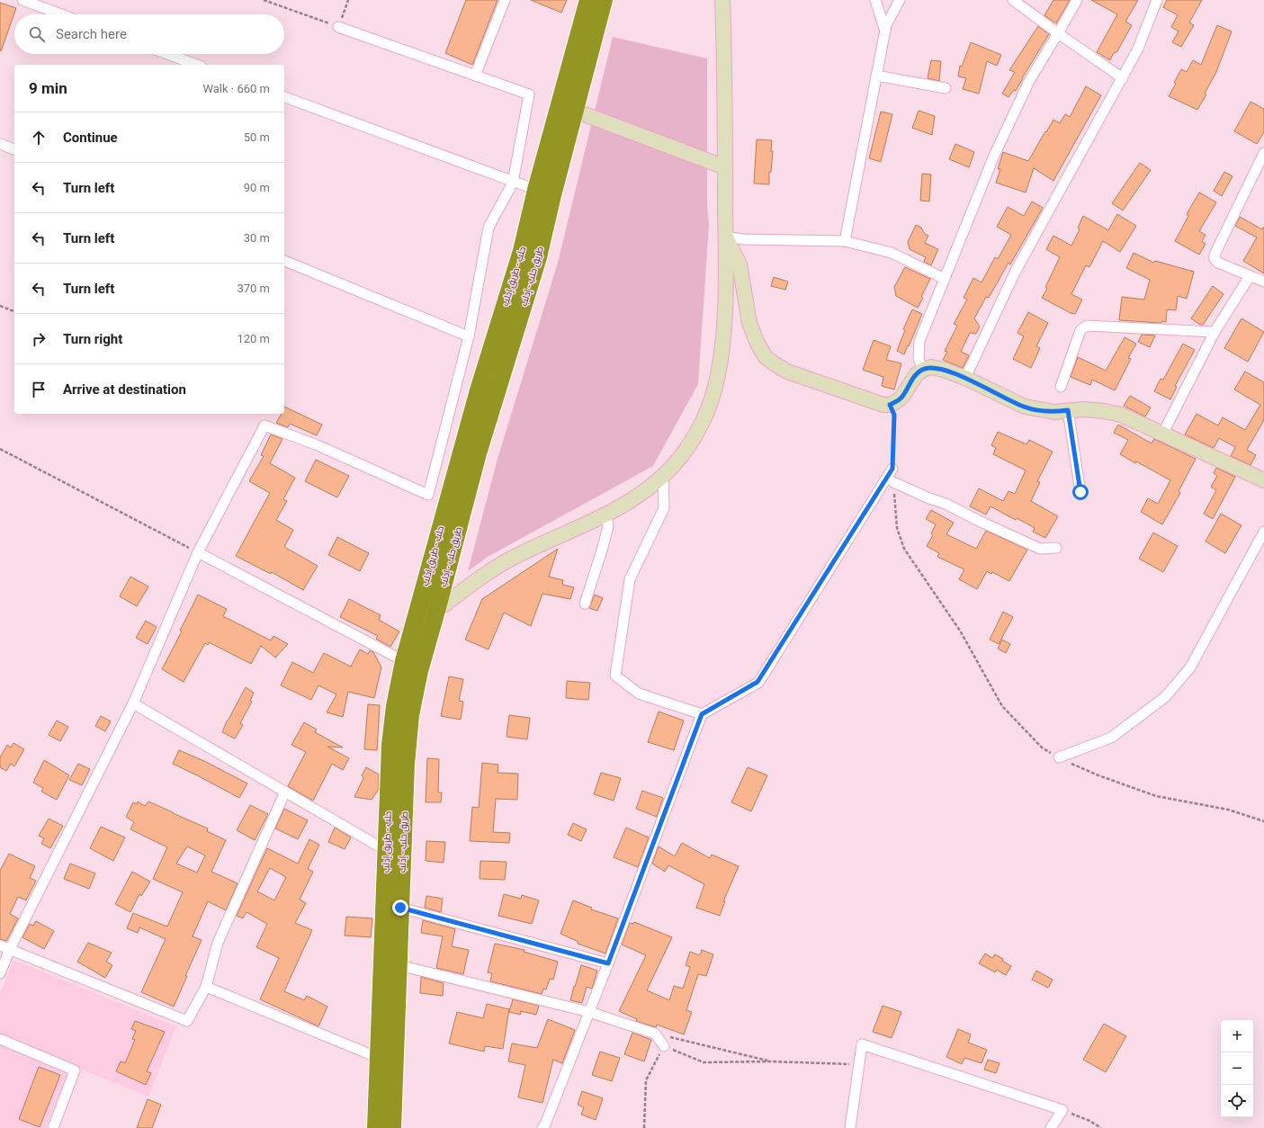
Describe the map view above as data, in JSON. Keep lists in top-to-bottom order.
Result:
{
  "streets": {
    "highway": ["حلب - طريق إدلب", "طريق حلب - إدلب"]
  },
  "page": {
    "search": "Search here",
    "heading": ["9 min", "Walk · 660 m"],
    "list": [
      ["Continue", "50 m"],
      ["Turn left", "90 m"],
      ["Turn left", "30 m"],
      ["Turn left", "370 m"],
      ["Turn right", "120 m"],
      "Arrive at destination"
    ],
    "map_buttons": ["+", "−"]
  }
}
